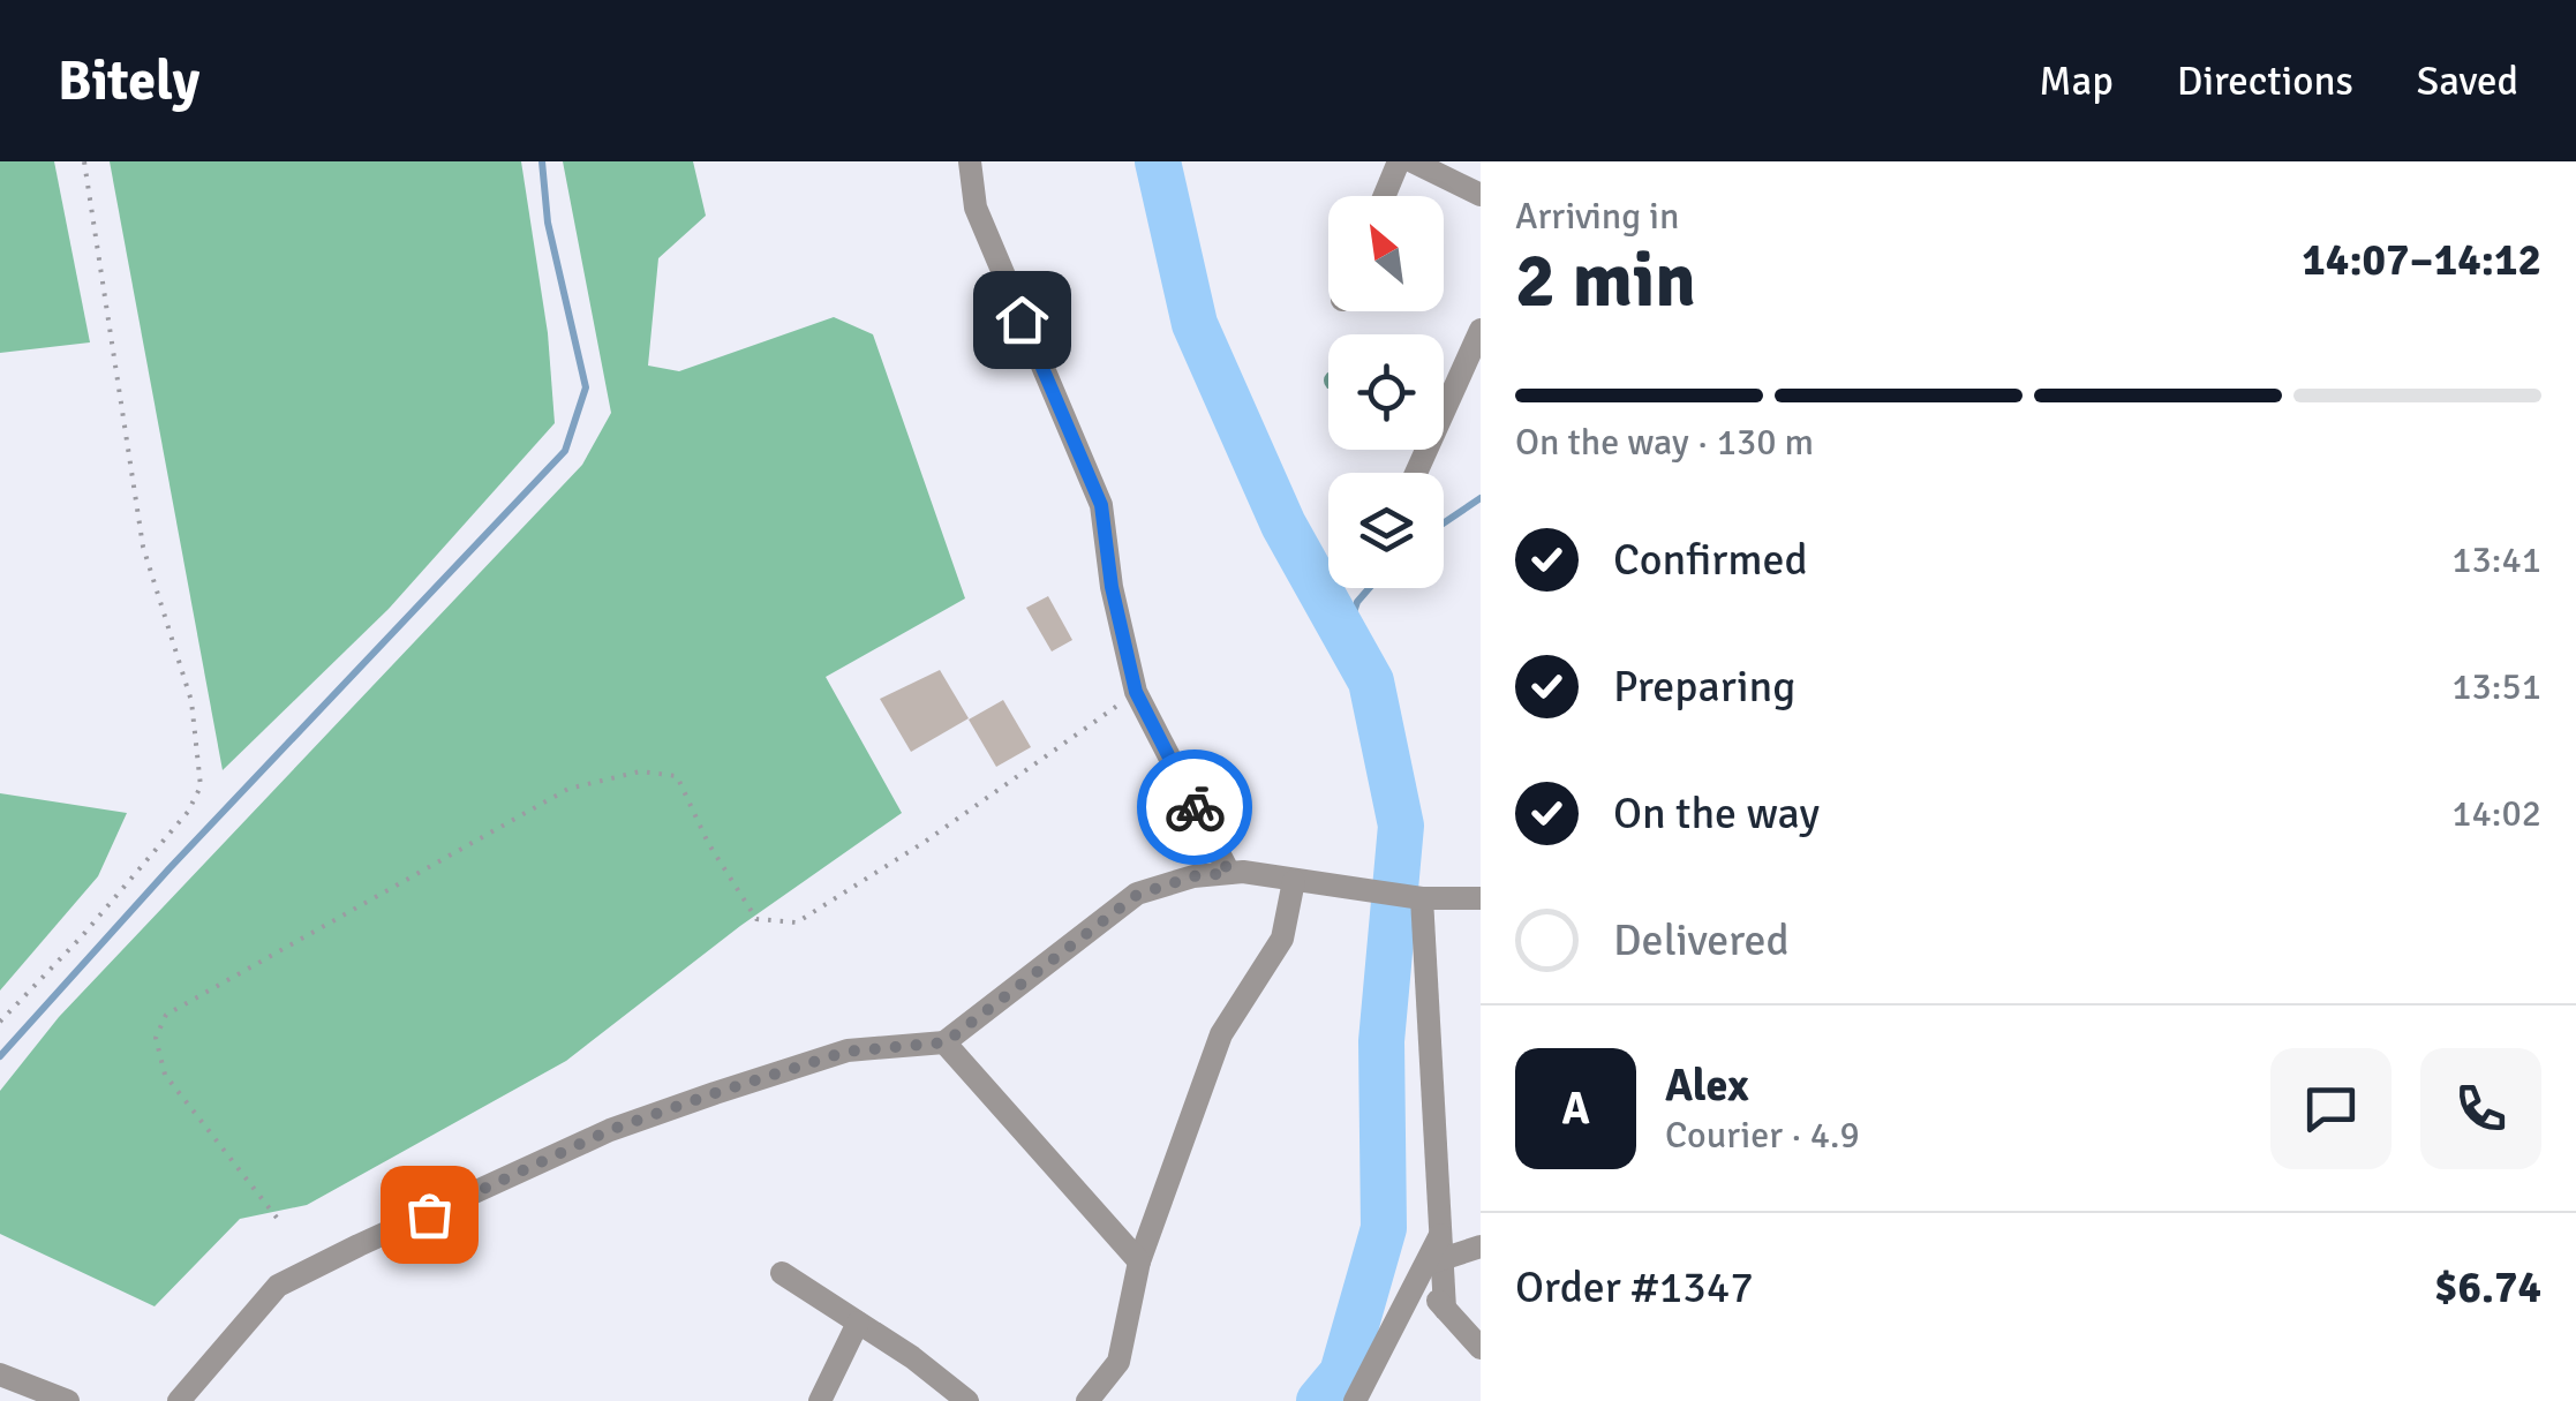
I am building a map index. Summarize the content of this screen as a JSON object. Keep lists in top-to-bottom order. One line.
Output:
{"north":"top left","page":{"header":"Bitely","nav":["Map","Directions","Saved"],"heading":["2 min","Arriving in","14:07–14:12"],"panel":["Alex","Courier · 4.9","Order #1347","$6.74"],"bar":"On the way · 130 m","list":[["Confirmed","13:41"],["Preparing","13:51"],["On the way","14:02"],"Delivered"],"round":"A"}}
